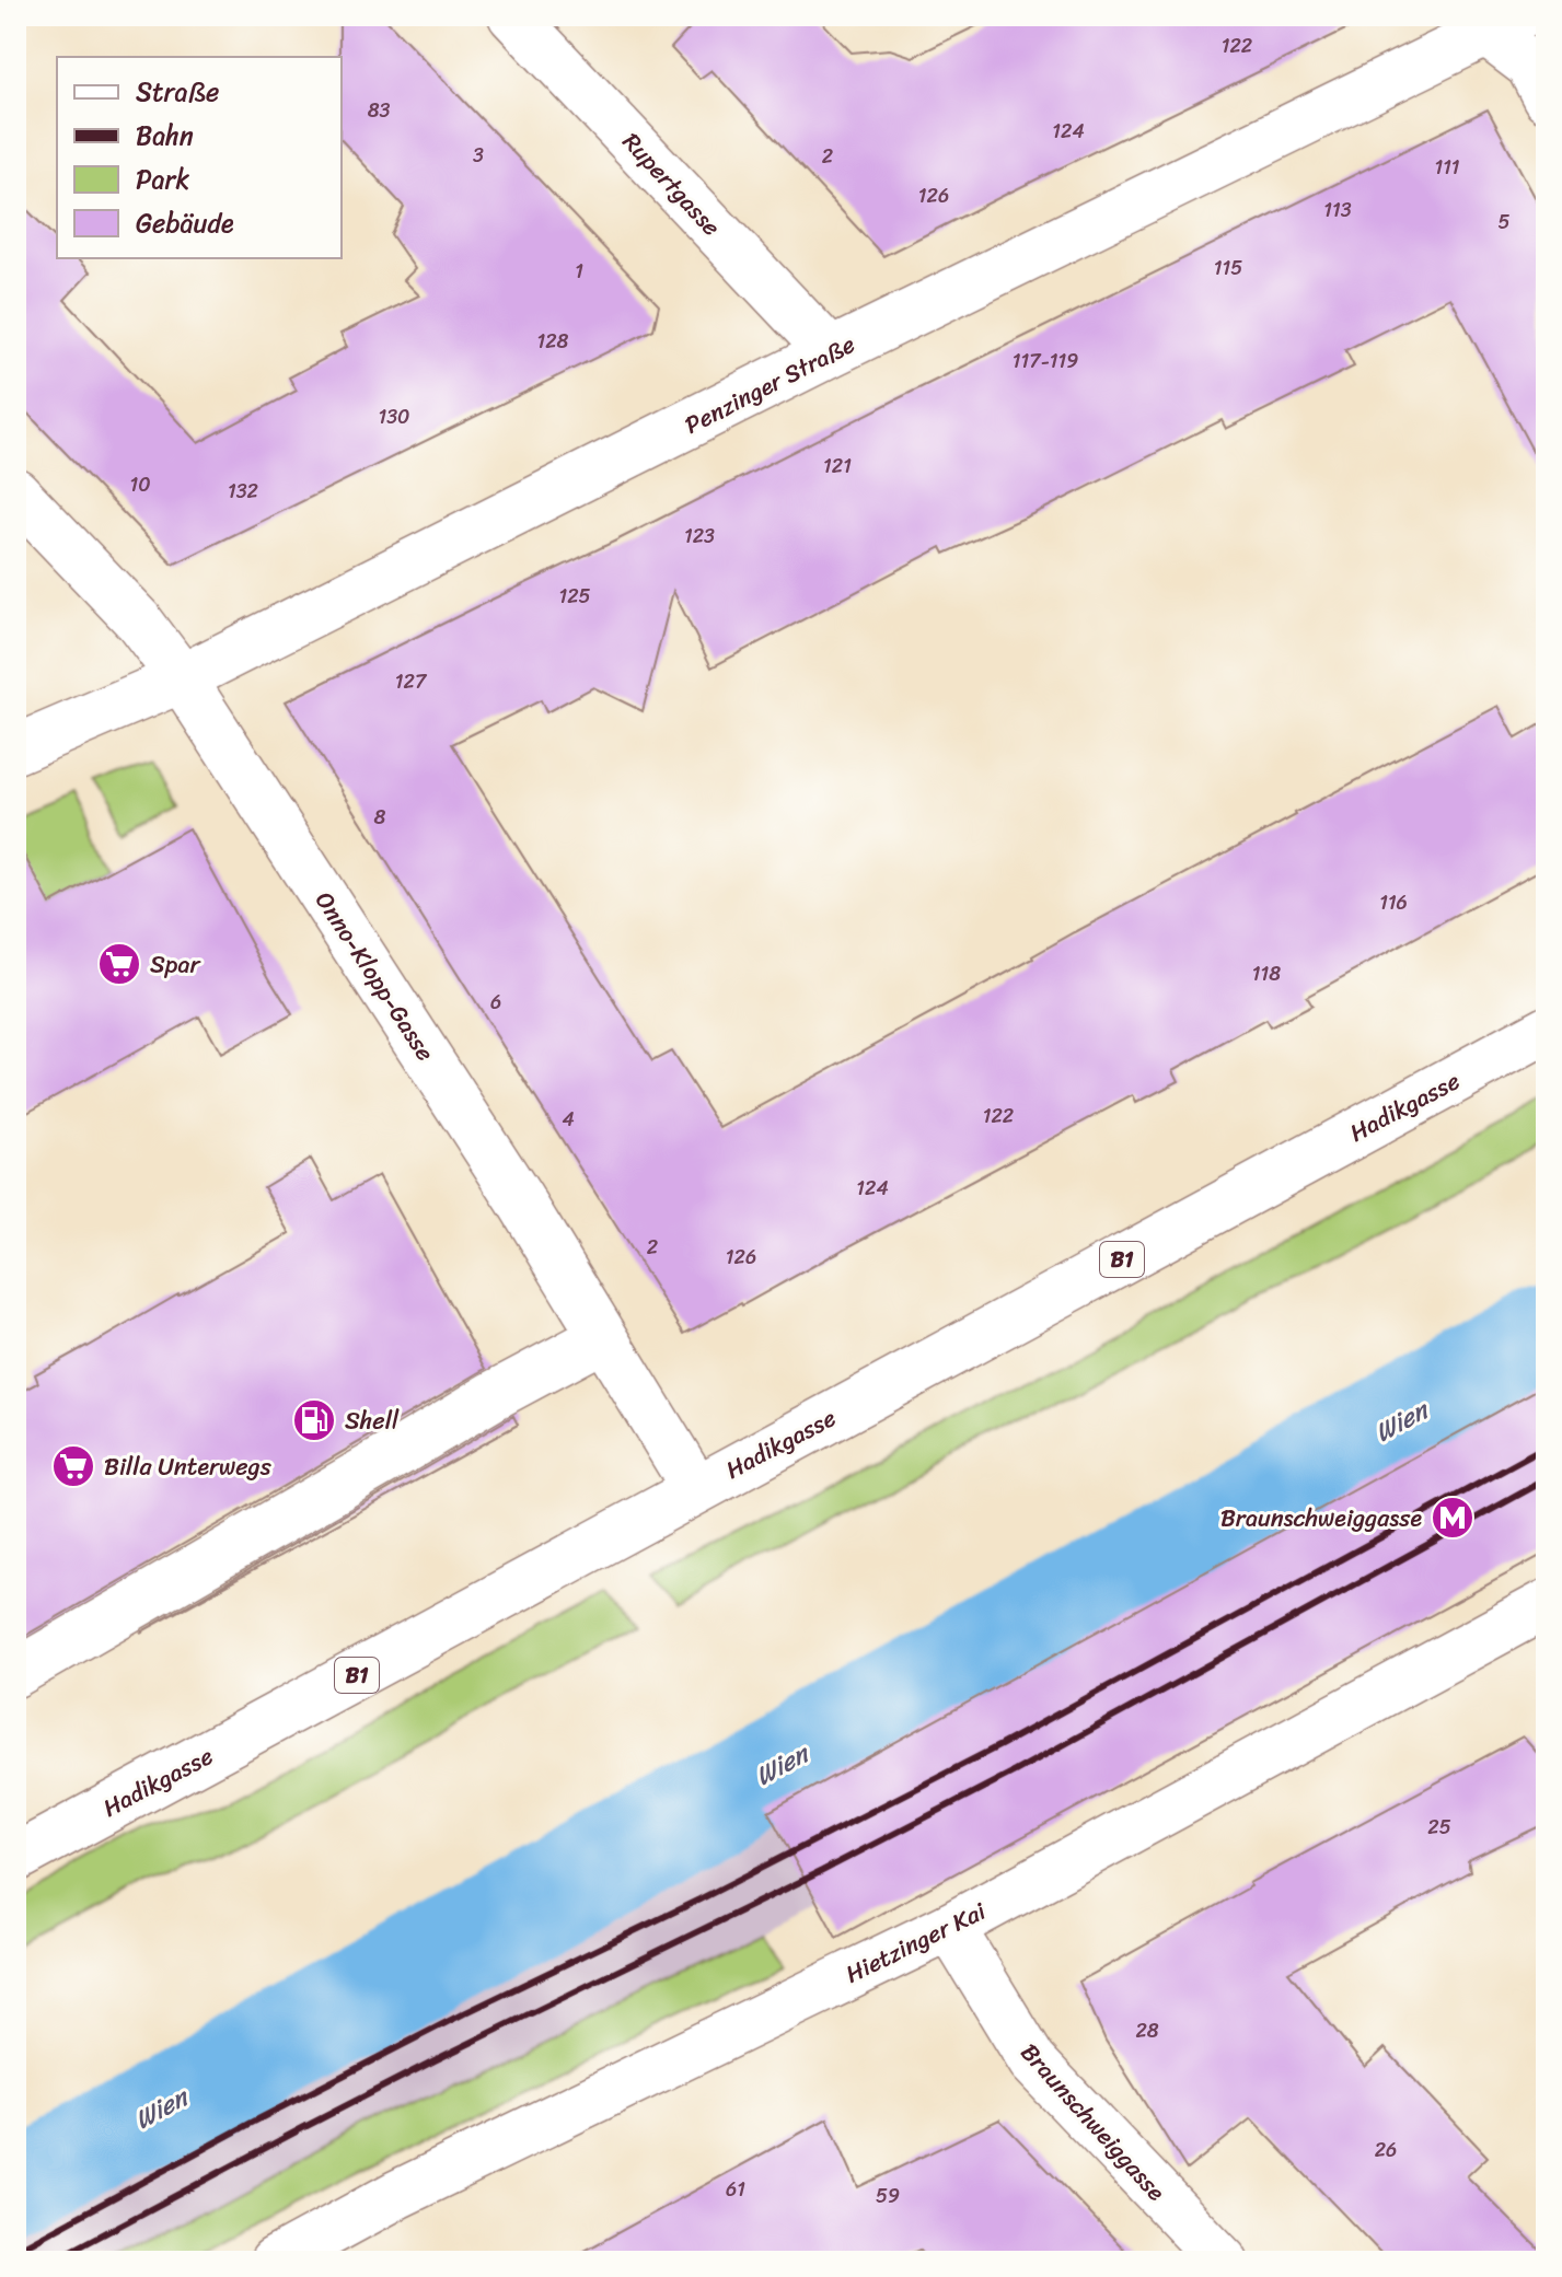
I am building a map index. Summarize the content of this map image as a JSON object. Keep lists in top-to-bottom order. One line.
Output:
{"streets":{"street":["Rupertgasse","Penzinger Straße","Onno-Klopp-Gasse","Hadikgasse","B1","Hietzinger Kai","Braunschweiggasse"]},"crossings":[["Rupertgasse","Penzinger Straße"],["Penzinger Straße","Onno-Klopp-Gasse"],["Onno-Klopp-Gasse","Hadikgasse"],["Hietzinger Kai","Braunschweiggasse"]],"water":["Wien"],"places":{"supermarket":["Spar","Billa Unterwegs"],"fuel station":["Shell"],"metro station":["Braunschweiggasse"]},"house_numbers":["122","83","124","3","2","111","126","113","5","115","1","128","117-119","130","121","10","132","123","125","127","8","116","118","6","122","4","124","2","126","25","28","26","61","59"],"legend":["Straße","Bahn","Park","Gebäude"]}
